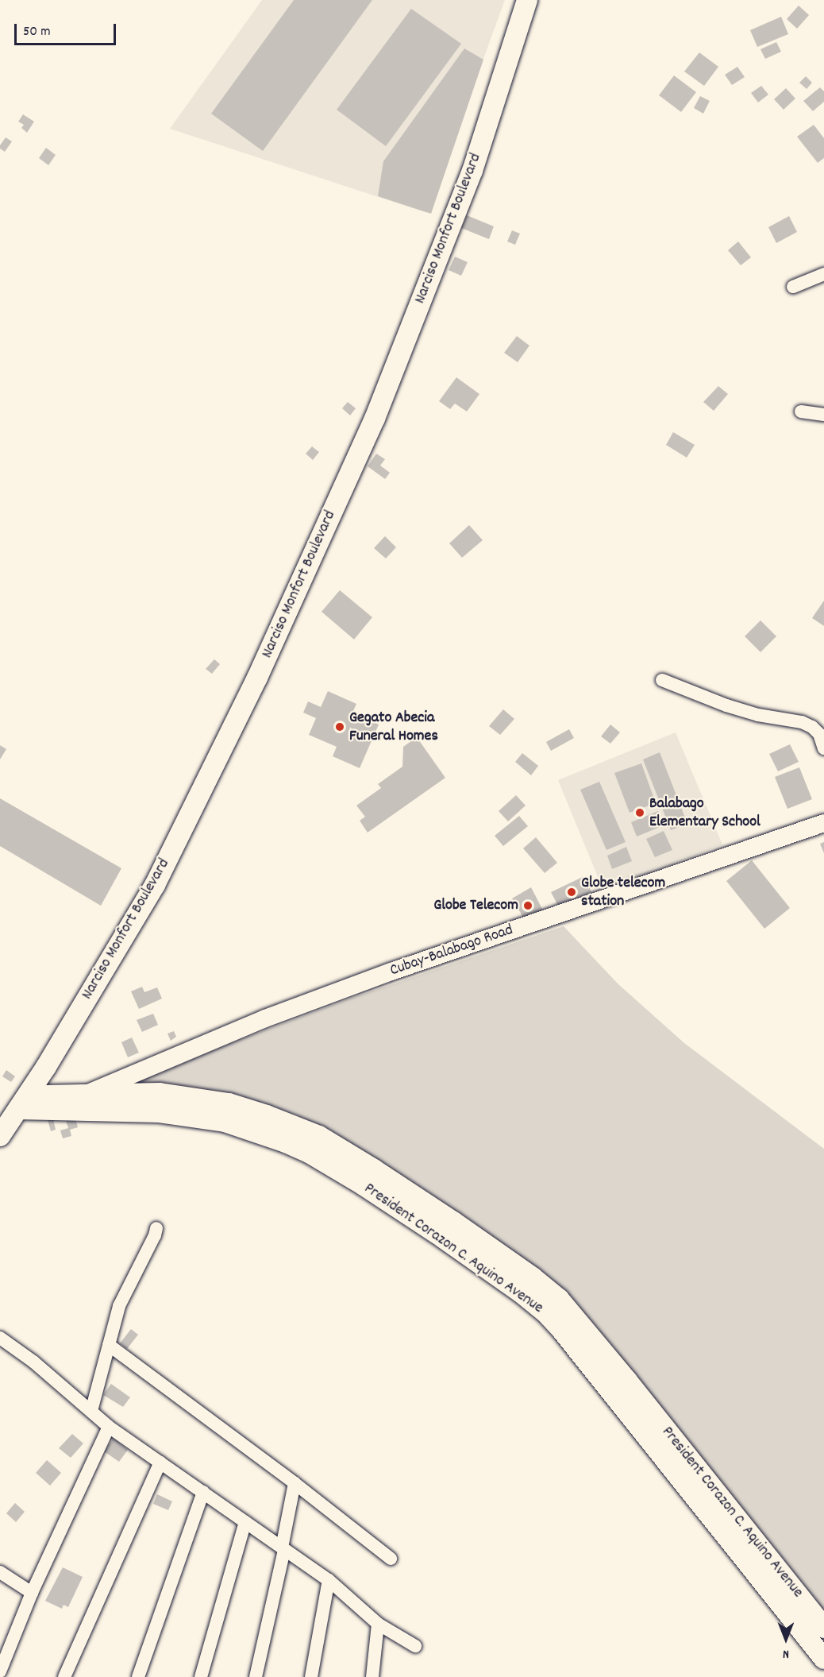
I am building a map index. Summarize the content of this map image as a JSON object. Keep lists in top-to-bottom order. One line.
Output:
{"streets":{"main road":["Narciso Monfort Boulevard","Cubay-Balabago Road","President Corazon C. Aquino Avenue"]},"crossings":[["Narciso Monfort Boulevard","President Corazon C. Aquino Avenue"],["Cubay-Balabago Road","President Corazon C. Aquino Avenue"]],"places":["Gegato Abecia Funeral Homes","Balabago Elementary School","Globe telecom station","Globe Telecom"],"scale_bar":"50 m","north":"bottom"}
